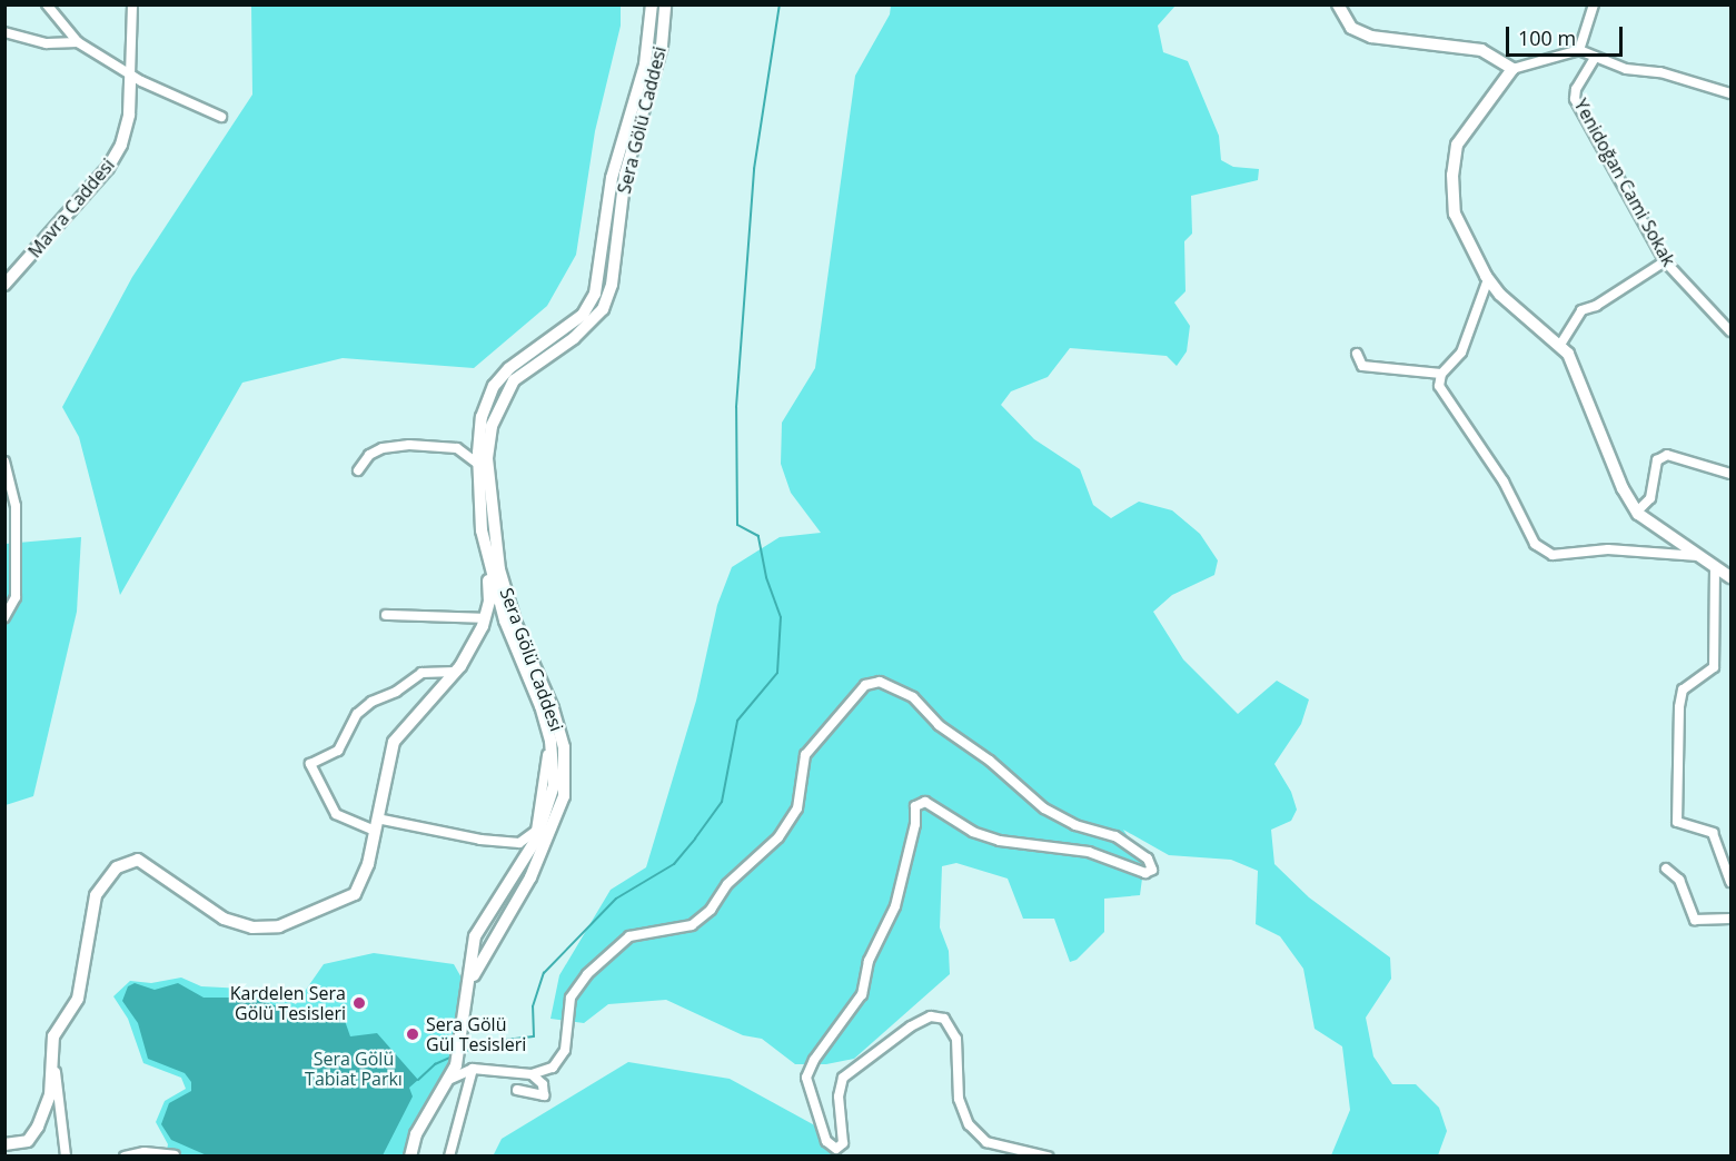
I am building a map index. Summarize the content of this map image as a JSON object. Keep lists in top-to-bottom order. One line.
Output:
{"streets":{"main road":["Sera Gölü Caddesi","Mavra Caddesi"],"street":["Yenidoğan Cami Sokak"]},"parks":["Sera Gölü Tabiat Parkı"],"places":["Kardelen Sera Gölü Tesisleri","Sera Gölü Gül Tesisleri"],"scale_bar":"100 m"}
